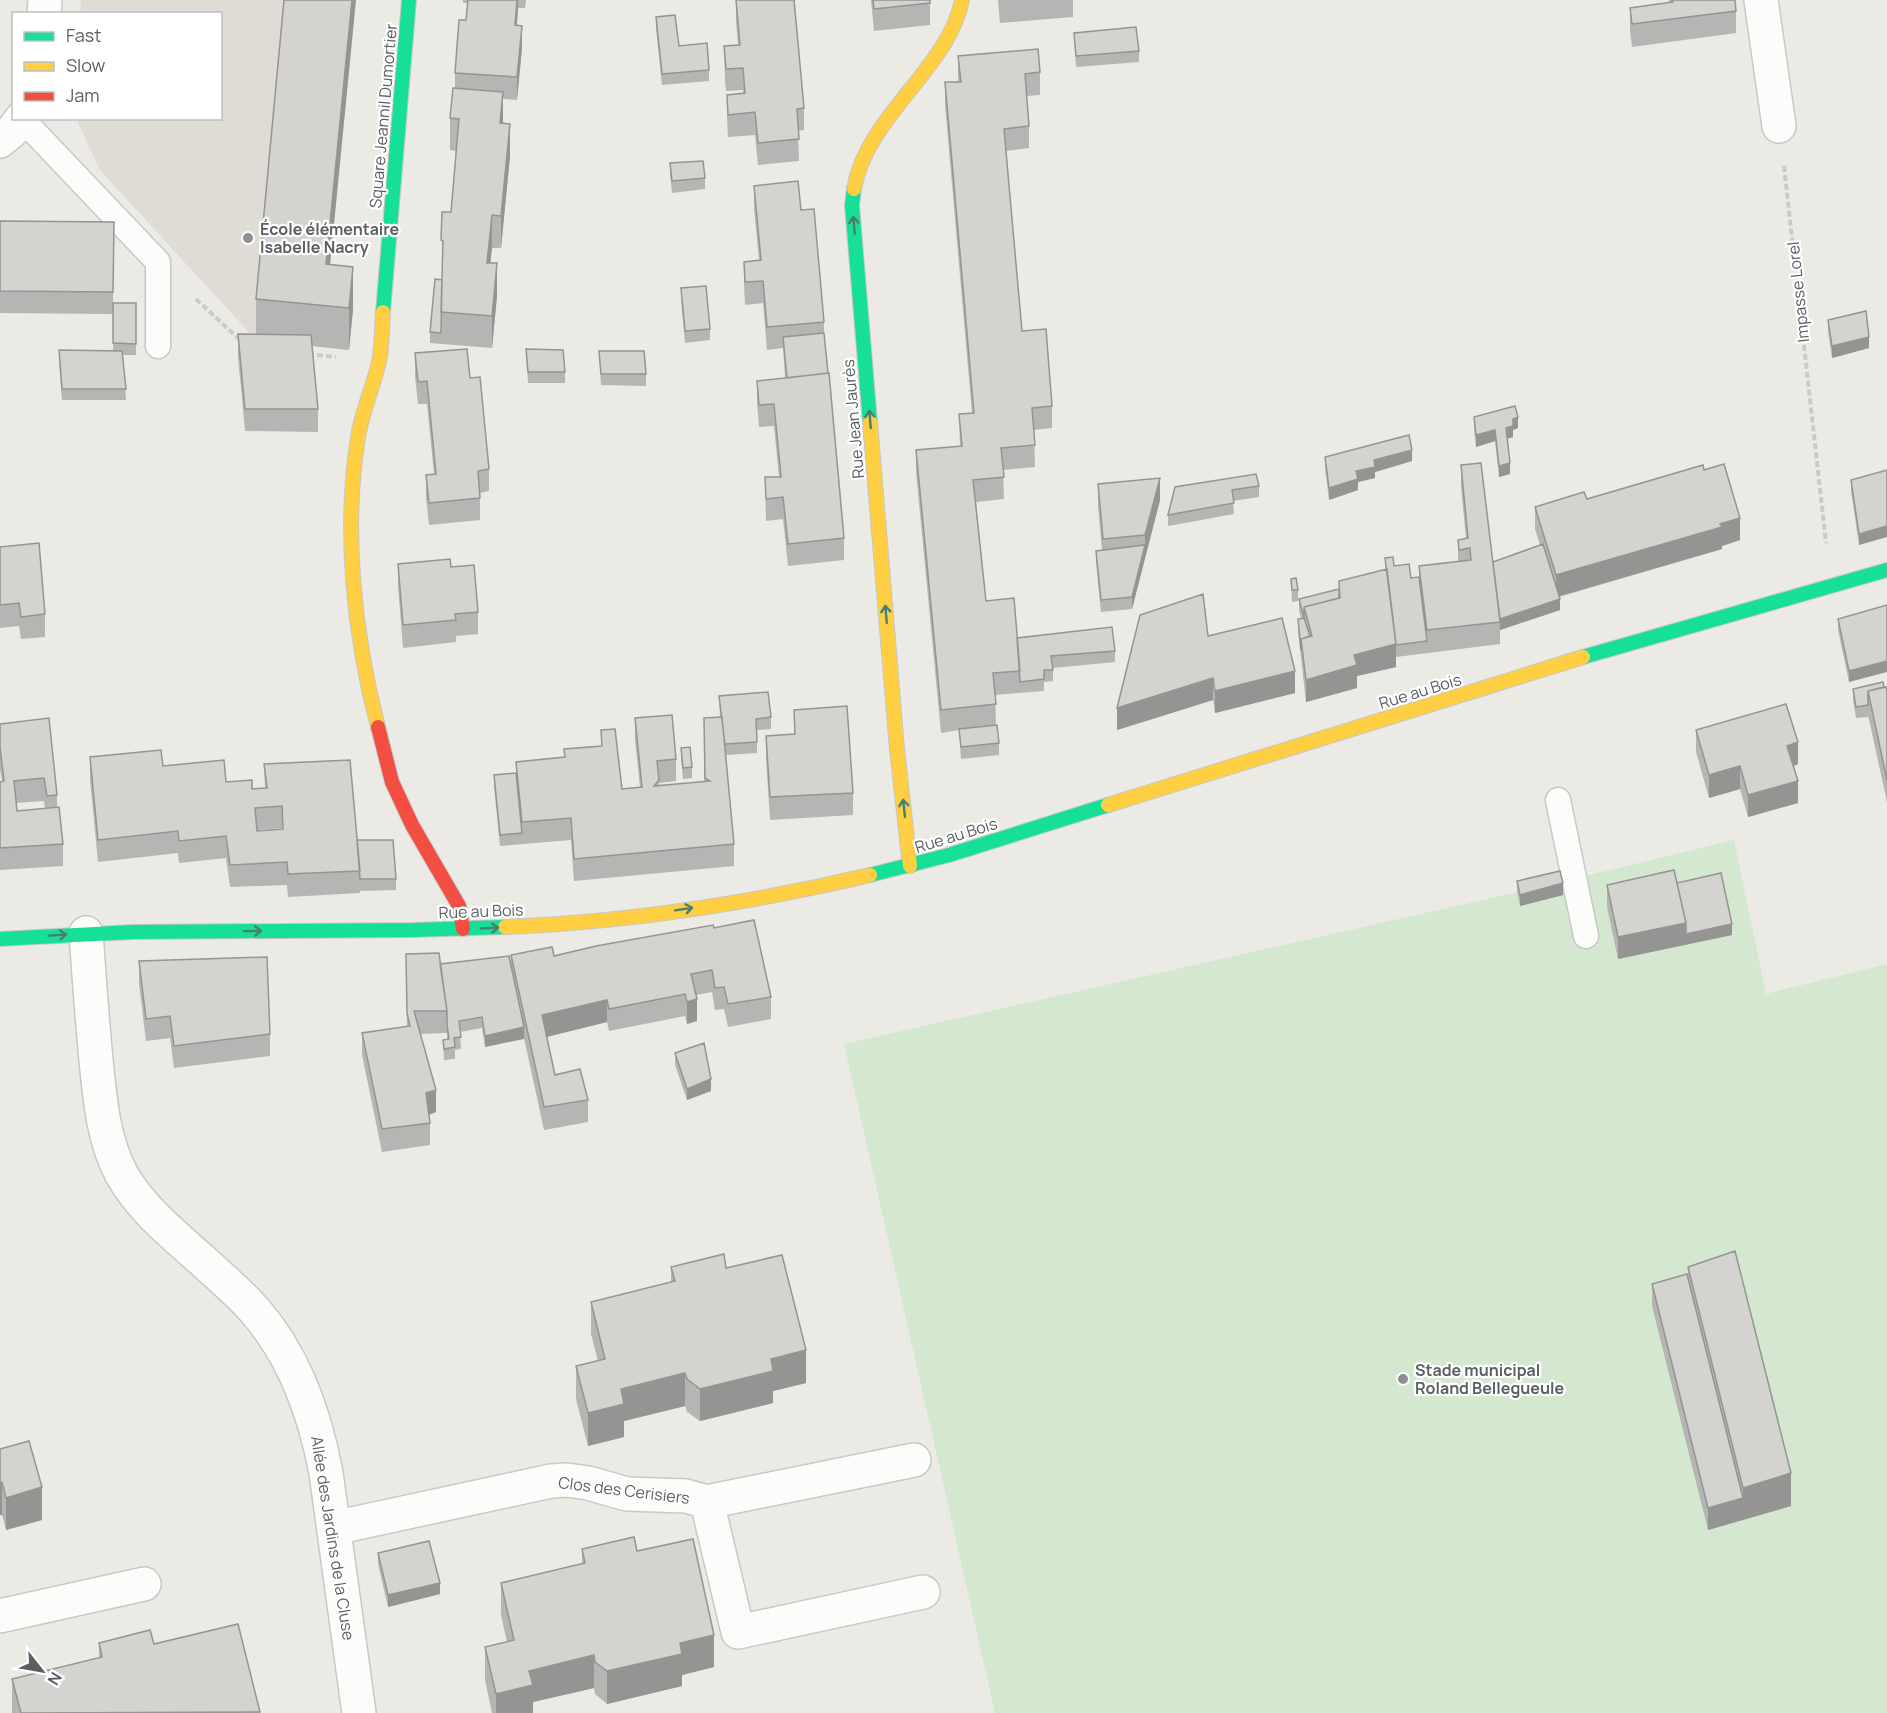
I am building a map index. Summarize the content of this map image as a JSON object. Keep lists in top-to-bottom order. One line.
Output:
{"streets":{"main road":["Square Jeannil Dumortier","Rue Jean Jaurès","Rue au Bois"],"street":["Clos des Cerisiers","Allée des Jardins de la Cluse"],"path":["Impasse Lorel"]},"crossings":[["Square Jeannil Dumortier","Rue au Bois"],["Impasse Lorel","Rue au Bois"],["Rue Jean Jaurès","Rue au Bois"],["Rue au Bois","Allée des Jardins de la Cluse"],["Clos des Cerisiers","Allée des Jardins de la Cluse"]],"one_way":["Rue Jean Jaurès","Rue au Bois"],"places":["École élémentaire Isabelle Nacry","Stade municipal Roland Bellegueule"],"legend":["Fast","Slow","Jam"],"north":"bottom right"}
